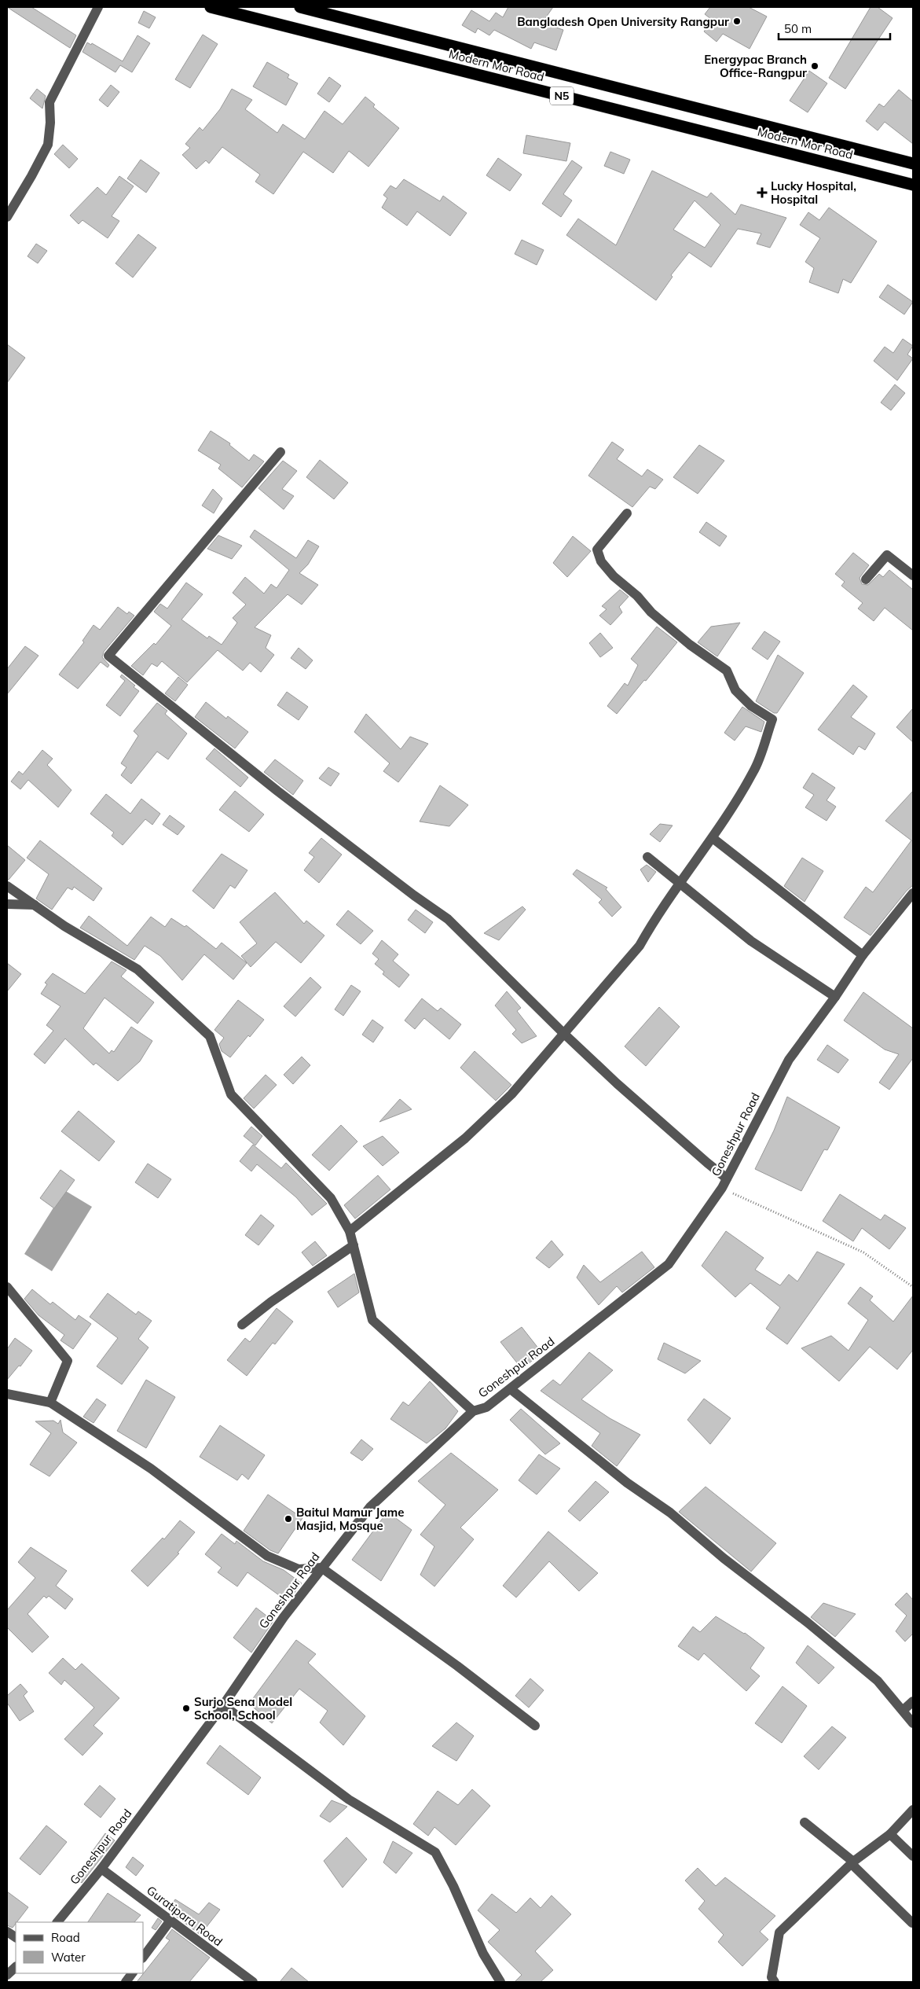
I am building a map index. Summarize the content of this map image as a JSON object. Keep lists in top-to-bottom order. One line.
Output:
{"streets":{"highway":["Modern Mor Road","N5"],"street":["Goneshpur Road","Guratipara Road"]},"crossings":[["Goneshpur Road","Guratipara Road"]],"places":{"other":["Bangladesh Open University Rangpur","Energypac Branch Office-Rangpur","Baitul Mamur Jame Masjid, Mosque","Surjo Sena Model School, School"],"health":["Lucky Hospital, Hospital"]},"legend":["Road","Water"],"scale_bar":"50 m"}
